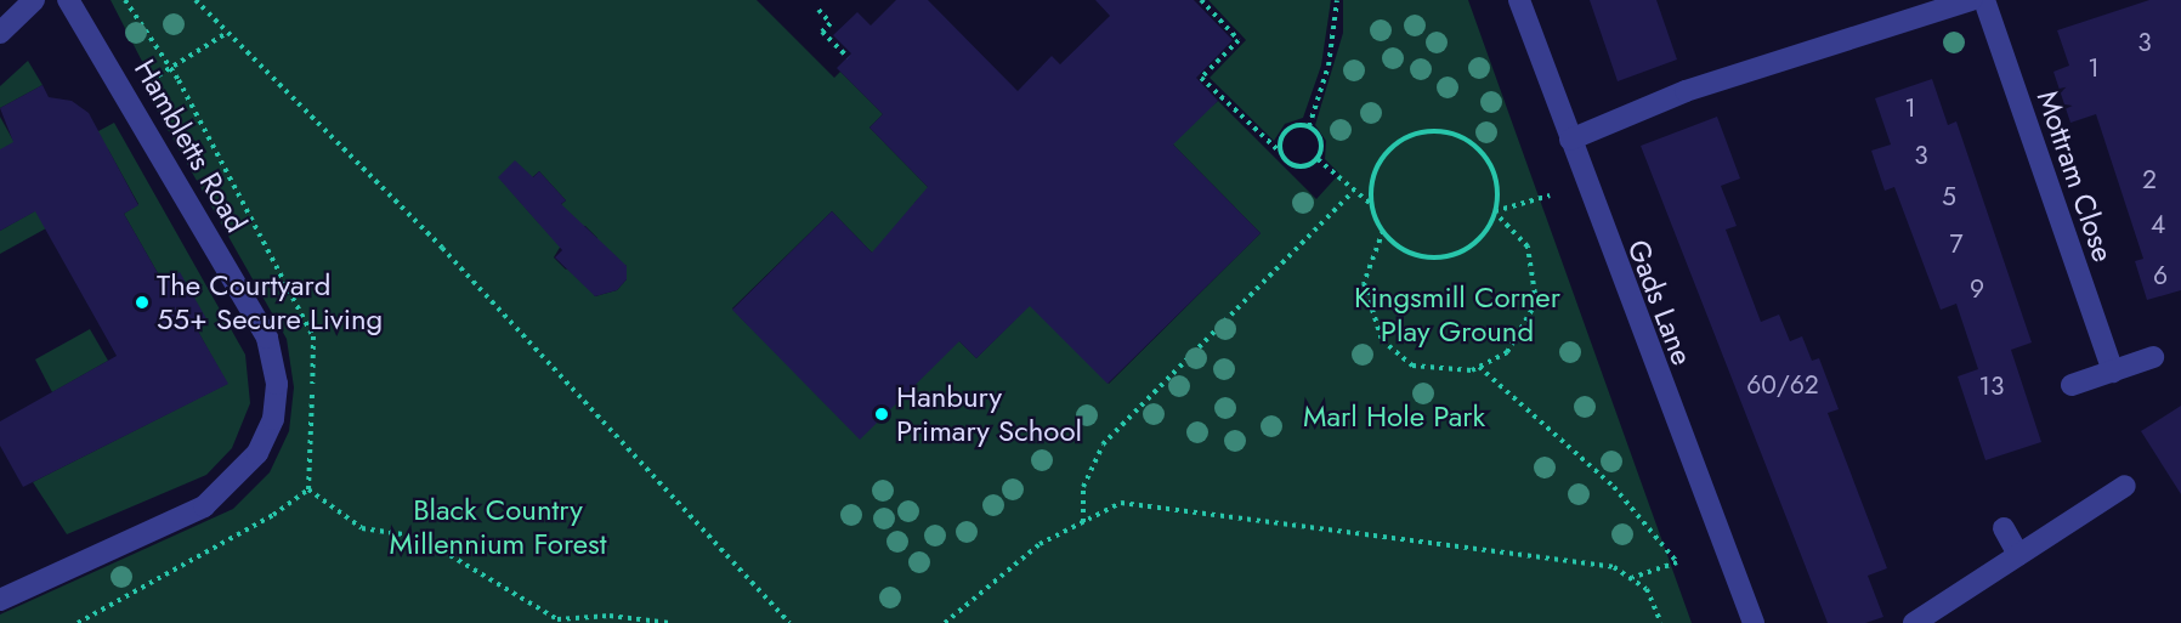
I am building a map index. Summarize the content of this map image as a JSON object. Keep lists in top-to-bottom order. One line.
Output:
{"streets":{"street":["Hambletts Road","Mottram Close","Gads Lane"]},"parks":["Kingsmill Corner Play Ground","Marl Hole Park","Black Country Millennium Forest"],"places":["The Courtyard 55+ Secure Living","Hanbury Primary School"],"house_numbers":["3","1","1","3","2","5","4","7","6","9","60/62","13"]}
